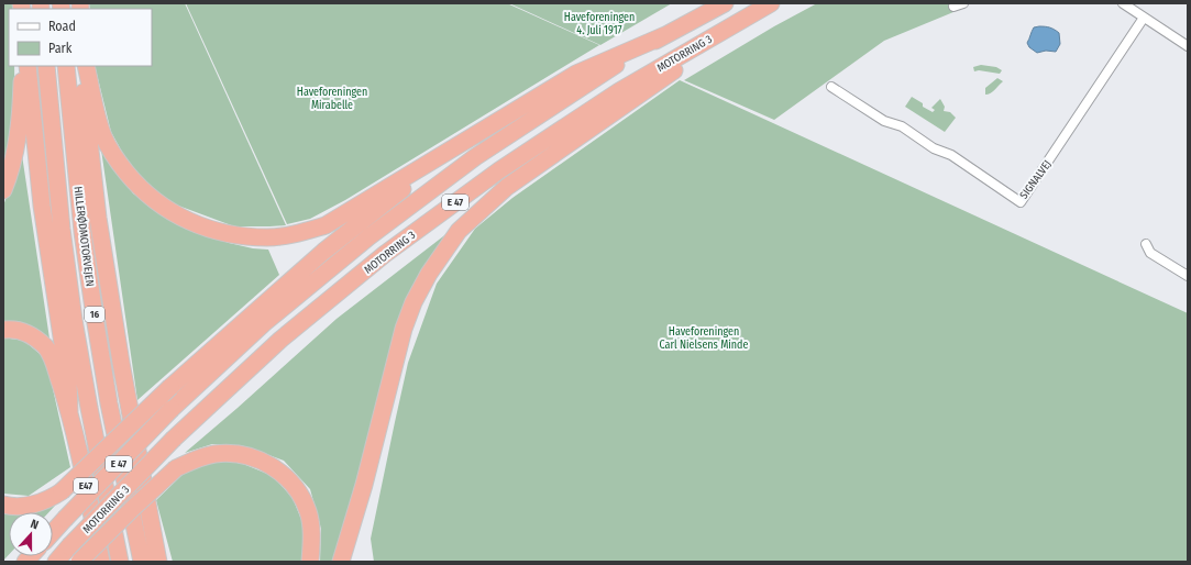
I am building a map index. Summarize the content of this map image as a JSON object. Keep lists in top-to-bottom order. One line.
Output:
{"streets":{"highway":["MOTORRING 3","E 47","HILLERØDMOTORVEJEN","16","E47"],"street":["SIGNALVEJ"]},"parks":["Haveforeningen 4. Juli 1917","Haveforeningen Mirabelle","Haveforeningen Carl Nielsens Minde"],"legend":["Road","Park"],"north":"top"}
